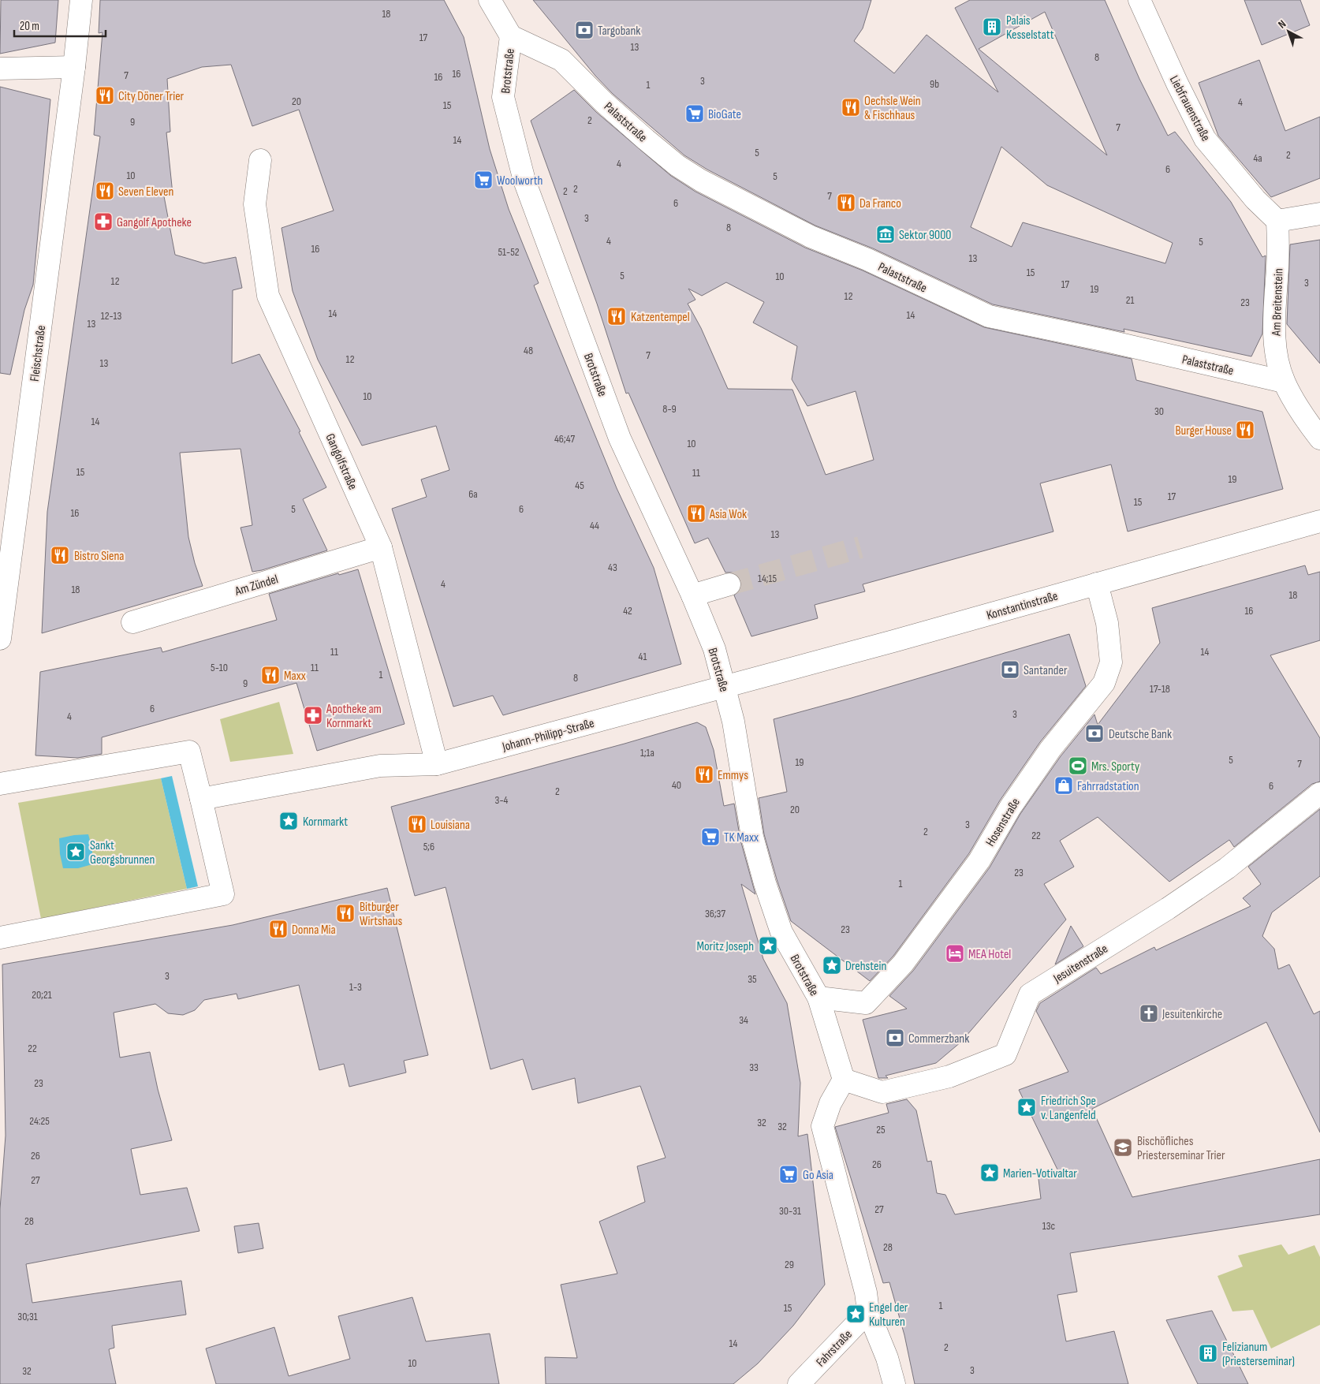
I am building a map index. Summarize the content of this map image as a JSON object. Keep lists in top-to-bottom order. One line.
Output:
{"streets":{"street":["Brotstraße","Liebfrauenstraße","Palaststraße","Am Breitenstein","Fleischstraße","Gangolfstraße","Am Zündel","Konstantinstraße","Johann-Philipp-Straße","Hosenstraße","Jesuitenstraße","Fahrstraße"]},"crossings":[["Brotstraße","Palaststraße"],["Brotstraße","Konstantinstraße"],["Brotstraße","Johann-Philipp-Straße"],["Brotstraße","Hosenstraße"],["Brotstraße","Jesuitenstraße"],["Liebfrauenstraße","Am Breitenstein"],["Palaststraße","Am Breitenstein"],["Gangolfstraße","Am Zündel"],["Gangolfstraße","Johann-Philipp-Straße"],["Konstantinstraße","Johann-Philipp-Straße"],["Konstantinstraße","Hosenstraße"]],"places":{"building":["Palais Kesselstatt","Felizianum (Priesterseminar)"],"bank":["Targobank","Santander","Deutsche Bank","Commerzbank"],"restaurant":["City Döner Trier","Oechsle Wein & Fischhaus","Seven Eleven","Da Franco","Katzentempel","Burger House","Asia Wok","Bistro Siena","Maxx","Emmys","Louisiana","Bitburger Wirtshaus","Donna Mia"],"supermarket":["BioGate","Woolworth","TK Maxx","Go Asia"],"pharmacy":["Gangolf Apotheke","Apotheke am Kornmarkt"],"museum":["Sektor 9000"],"sports":["Mrs. Sporty"],"shop":["Fahrradstation"],"place":["Kornmarkt","Sankt Georgsbrunnen","Moritz Joseph","Drehstein","Friedrich Spe v. Langenfeld","Marien-Votivaltar","Engel der Kulturen"],"hotel":["MEA Hotel"],"church":["Jesuitenkirche"],"school or university":["Bischöfliches Priesterseminar Trier"]},"house_numbers":["18","17","13","8","16","7","16","3","9b","1","20","4","15","2","9","7","14","5","2","4a","4","6","10","5","2","2","7","6","3","8","4","5","16","51-52","13","15","5","10","12","3","17","19","12","21","23","14","14","12-13","13","48","7","12","13","10","8-9","30","14","46;47","10","15","11","19","45","6a","17","15","5","6","16","44","13","43","14;15","4","18","18","42","16","11","14","41","5-10","11","1","8","9","17-18","6","3","4","1;1a","5","19","7","40","6","2","3-4","20","3","2","22","5;6","23","1","36;37","23","3","35","1-3","20;21","34","22","33","23","24:25","32","32","25","26","26","27","27","30-31","28","13c","28","29","1","15","30;31","14","2","10","3","32"],"scale_bar":"20 m","north":"top left"}
